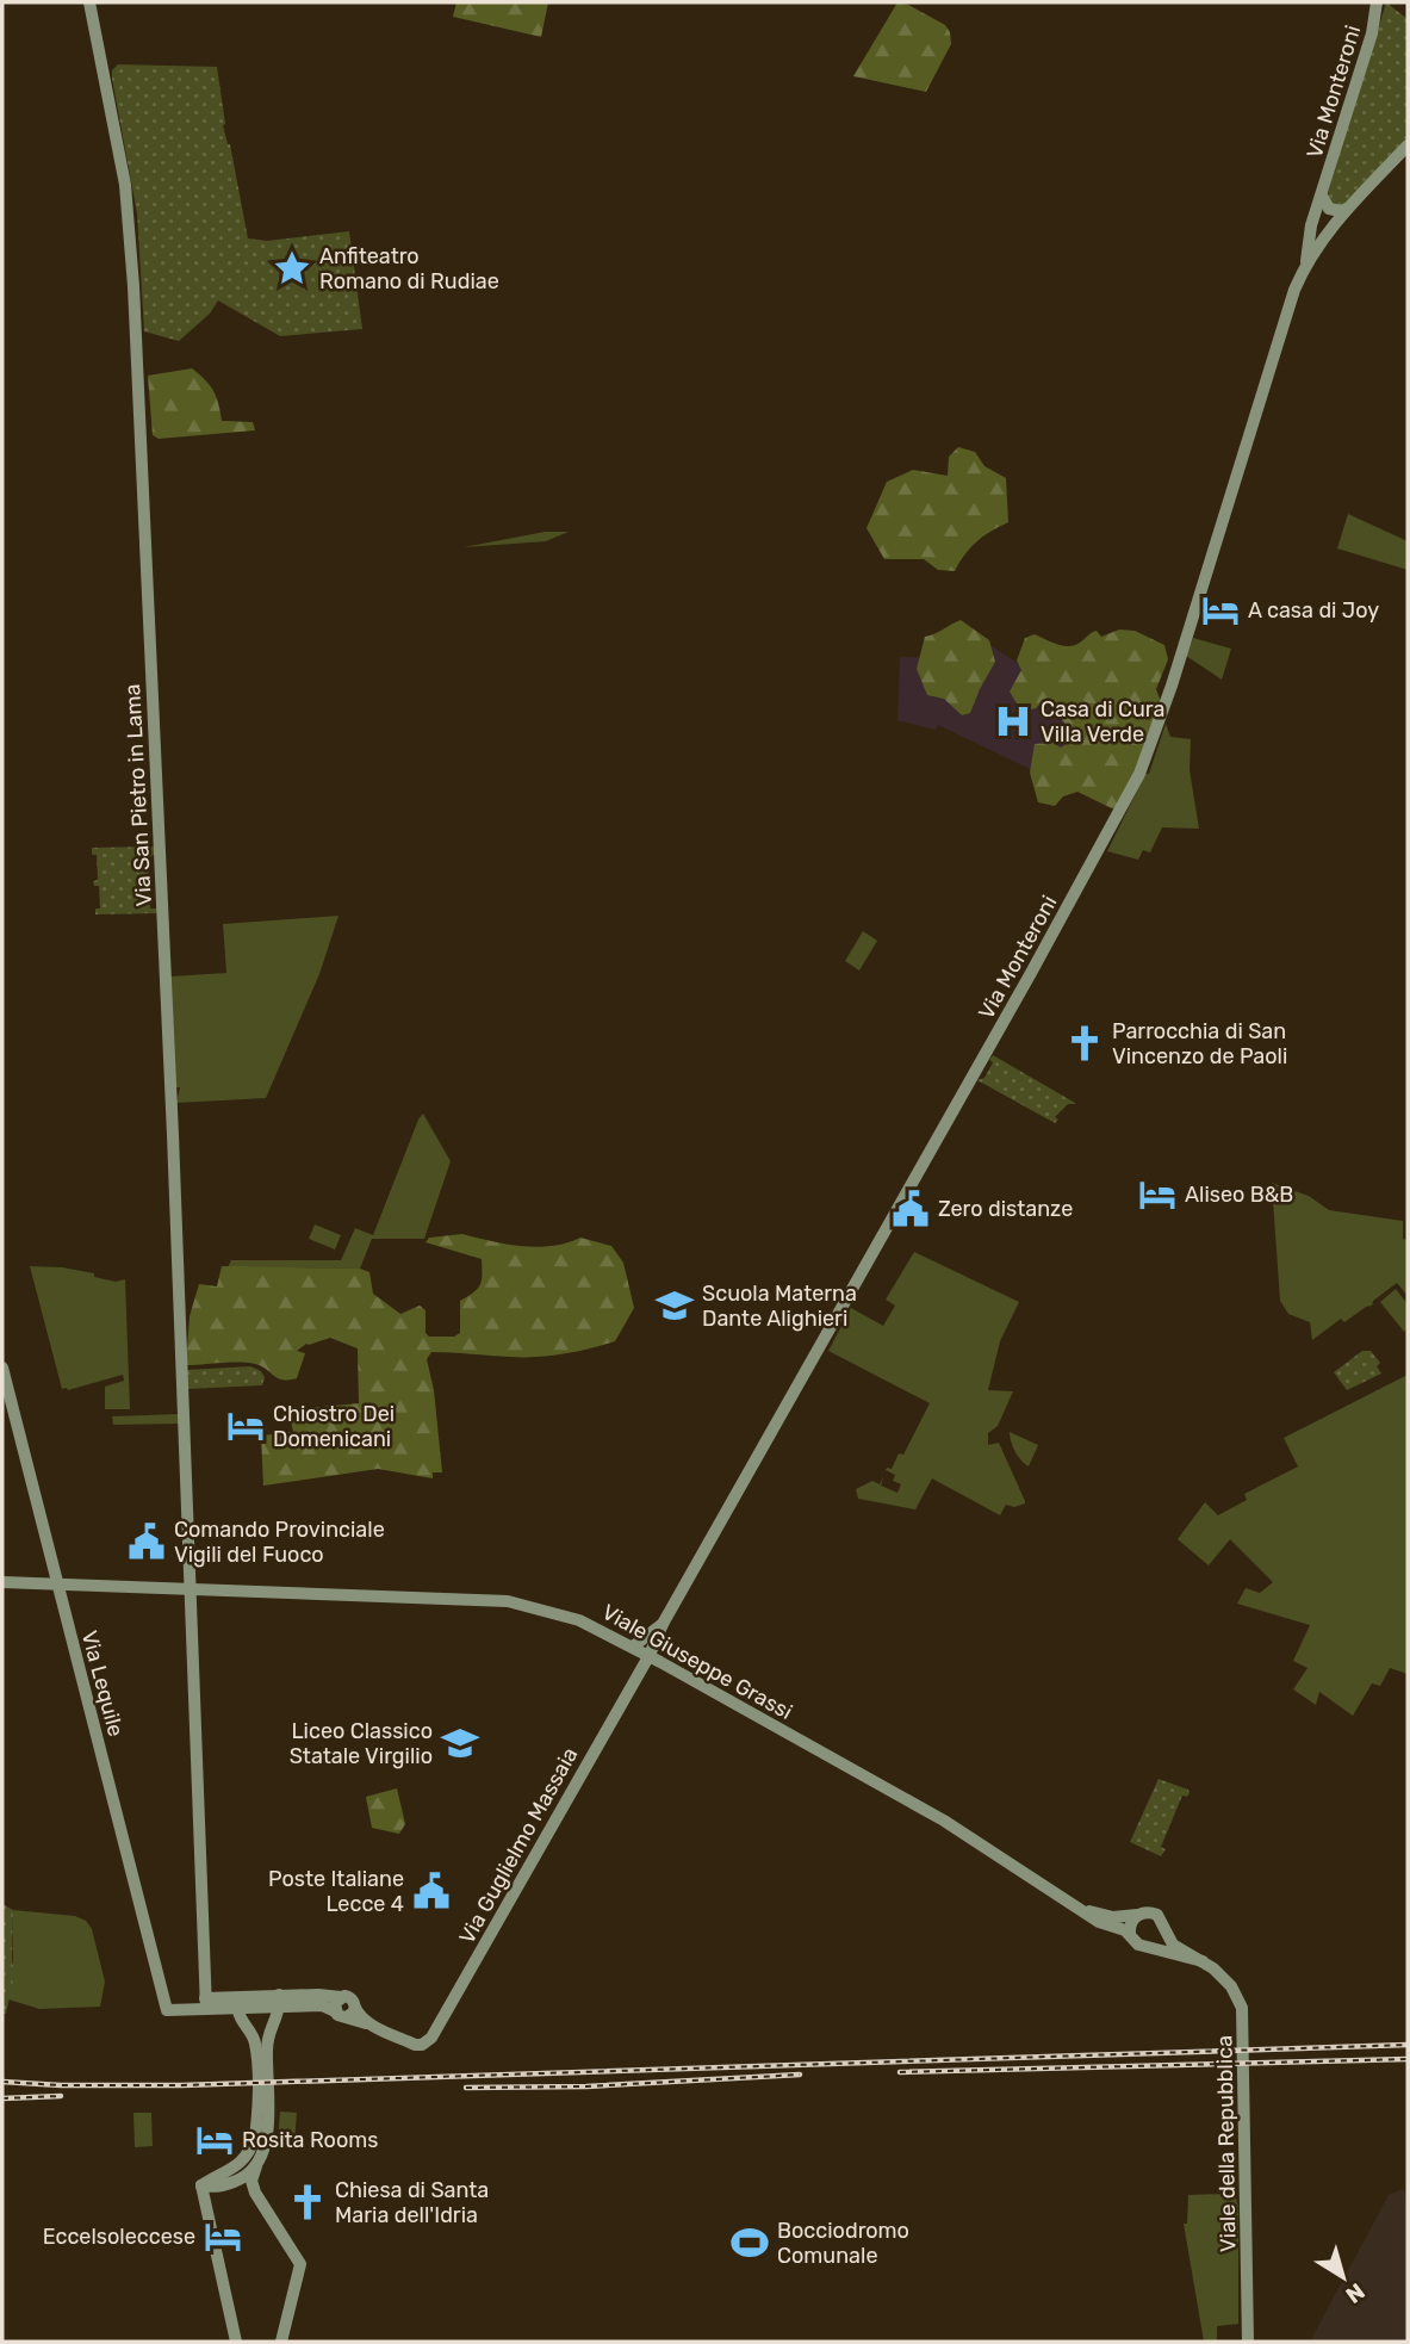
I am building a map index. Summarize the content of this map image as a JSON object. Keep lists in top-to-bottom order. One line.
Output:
{"streets":{"main road":["Via Monteroni","Via San Pietro in Lama","Viale Giuseppe Grassi","Via Lequile","Via Guglielmo Massaia","Viale della Repubblica"]},"crossings":[["Via Monteroni","Viale Giuseppe Grassi"],["Via Monteroni","Via Guglielmo Massaia"],["Via San Pietro in Lama","Viale Giuseppe Grassi"],["Via San Pietro in Lama","Via Lequile"],["Viale Giuseppe Grassi","Via Lequile"],["Viale Giuseppe Grassi","Via Guglielmo Massaia"],["Viale Giuseppe Grassi","Viale della Repubblica"]],"places":{"place":["Anfiteatro Romano di Rudiae"],"hotel":["A casa di Joy","Aliseo B&B","Chiostro Dei Domenicani","Rosita Rooms","Eccelsoleccese"],"hospital":["Casa di Cura Villa Verde"],"church":["Parrocchia di San Vincenzo de Paoli","Chiesa di Santa Maria dell'Idria"],"public building":["Zero distanze","Comando Provinciale Vigili del Fuoco","Poste Italiane Lecce 4"],"school or university":["Scuola Materna Dante Alighieri","Liceo Classico Statale Virgilio"],"sports":["Bocciodromo Comunale"]},"north":"bottom right"}
